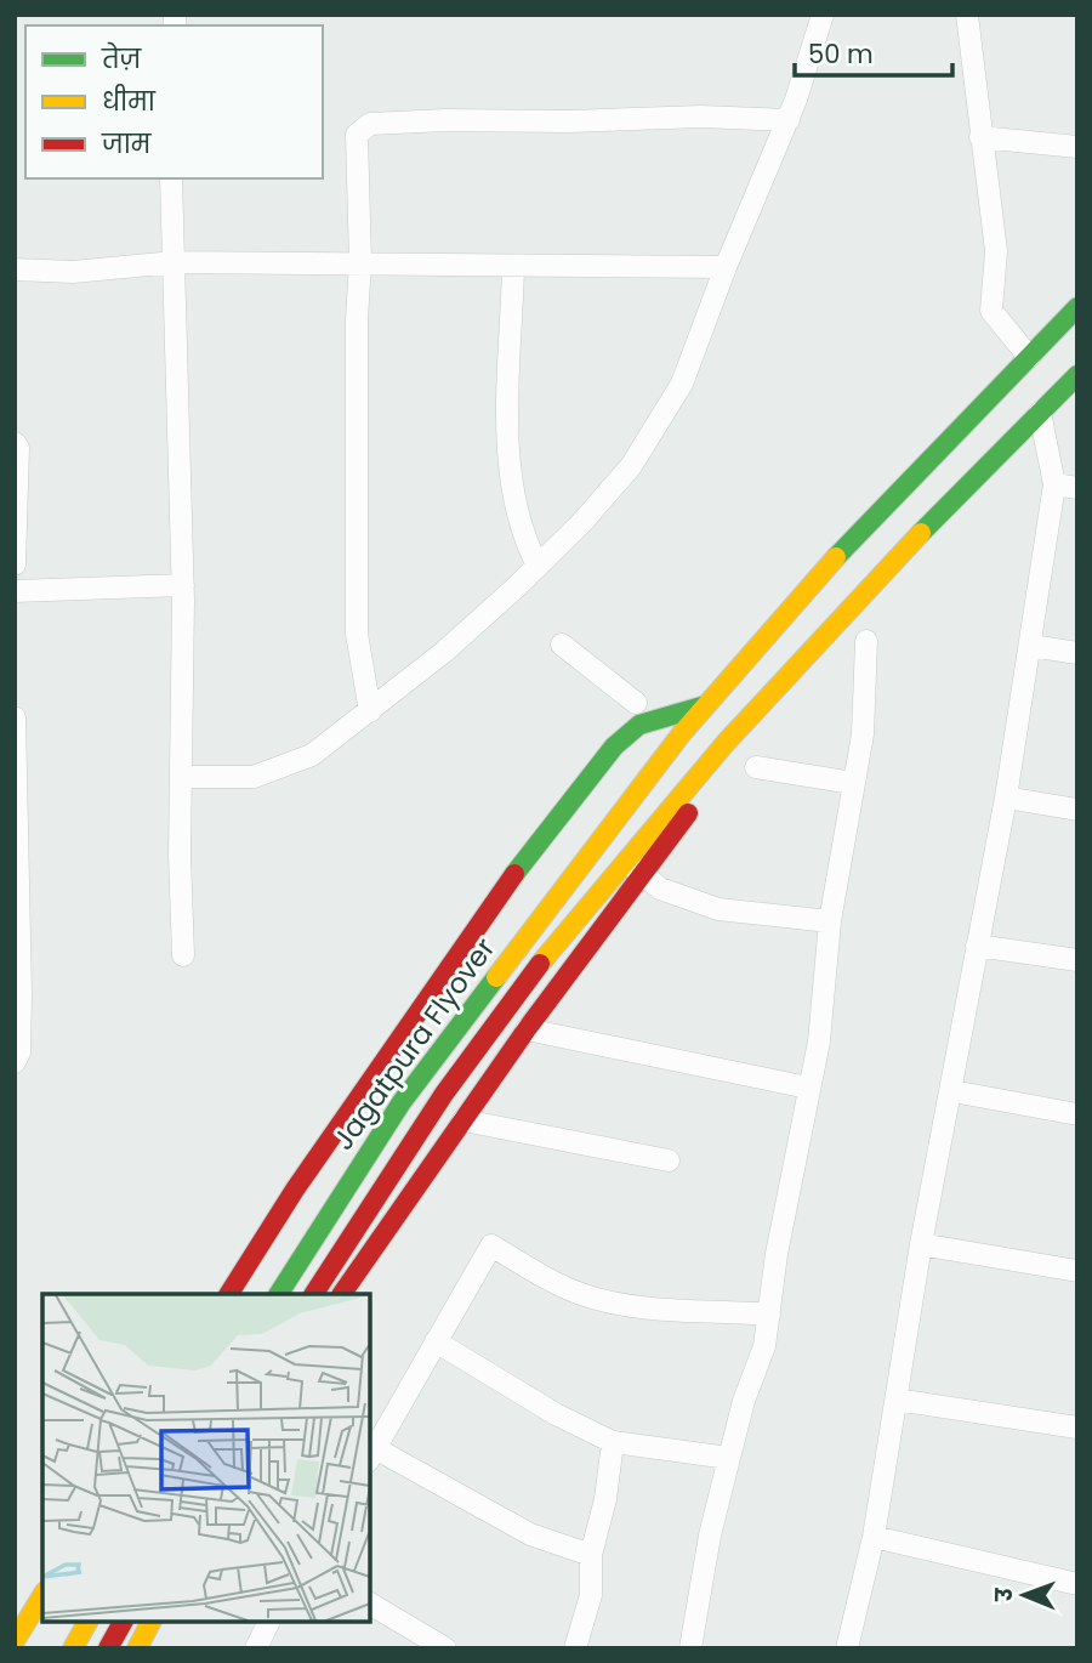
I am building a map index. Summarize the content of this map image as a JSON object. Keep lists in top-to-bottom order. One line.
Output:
{"streets":{"main road":["Jagatpura Flyover"]},"legend":["तेज़","धीमा","जाम"],"scale_bar":"50 m","north":"left"}
